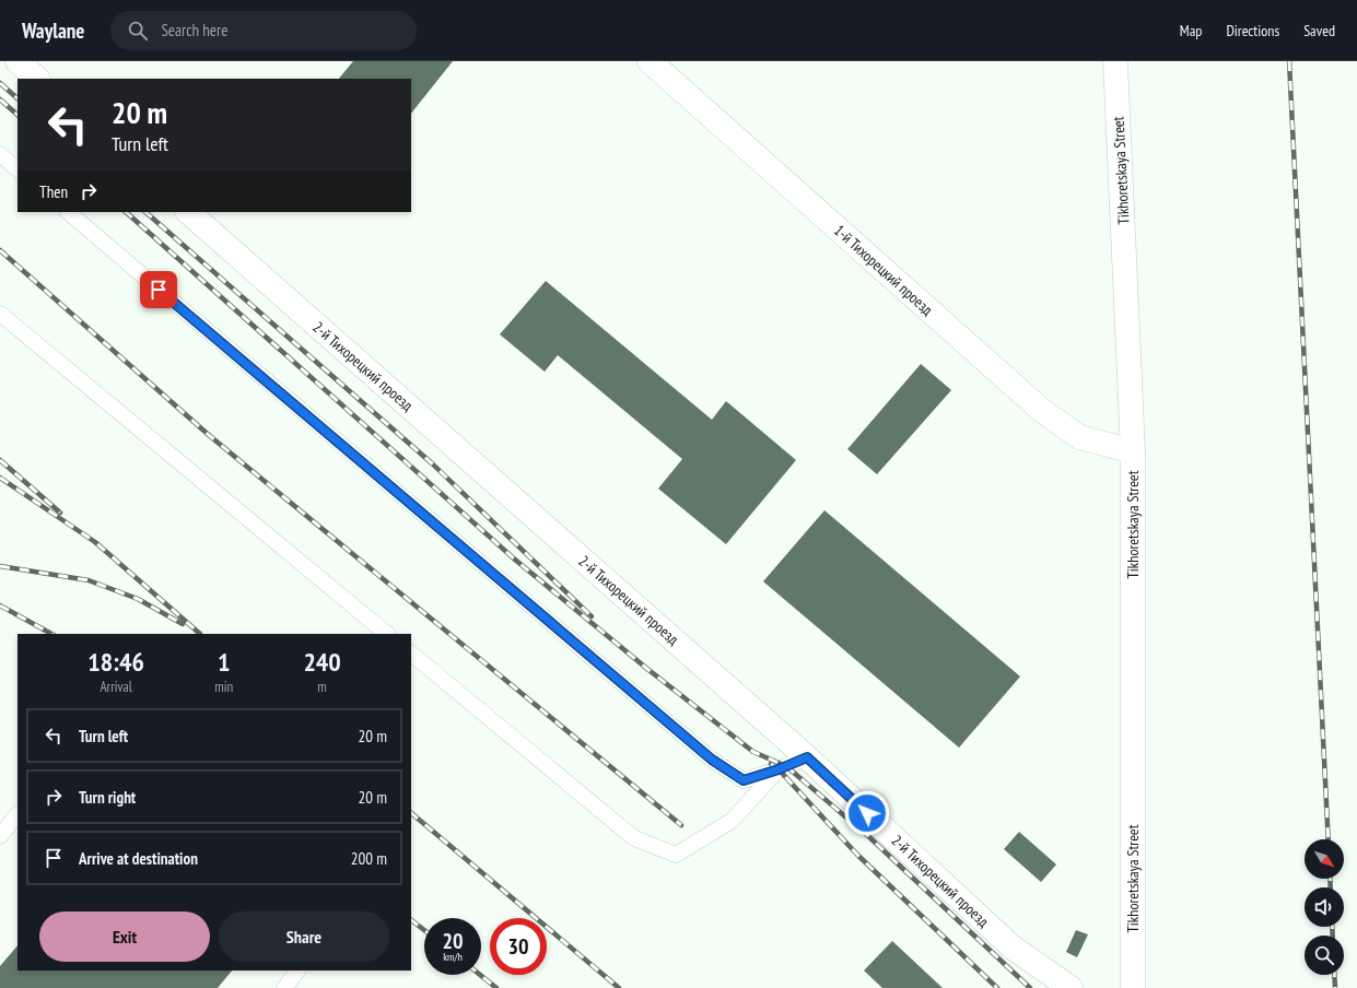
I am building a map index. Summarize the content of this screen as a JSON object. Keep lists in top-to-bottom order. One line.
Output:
{"streets":{"street":["Tikhoretskaya Street","1-й Тихорецкий проезд","2-й Тихорецкий проезд"]},"crossings":[["Tikhoretskaya Street","1-й Тихорецкий проезд"]],"north":"bottom right","page":{"header":"Waylane","search":"Search here","nav":["Map","Directions","Saved"],"turn":["20 m","Turn left"],"then":"Then","eta":["18:46","Arrival","1","min","240","m"],"list":[{"name":"Turn left","value":"20 m"},{"name":"Turn right","value":"20 m"},{"name":"Arrive at destination","value":"200 m"}],"buttons":["Exit","Share"],"speed":"20 km/h","limit":"30"}}
